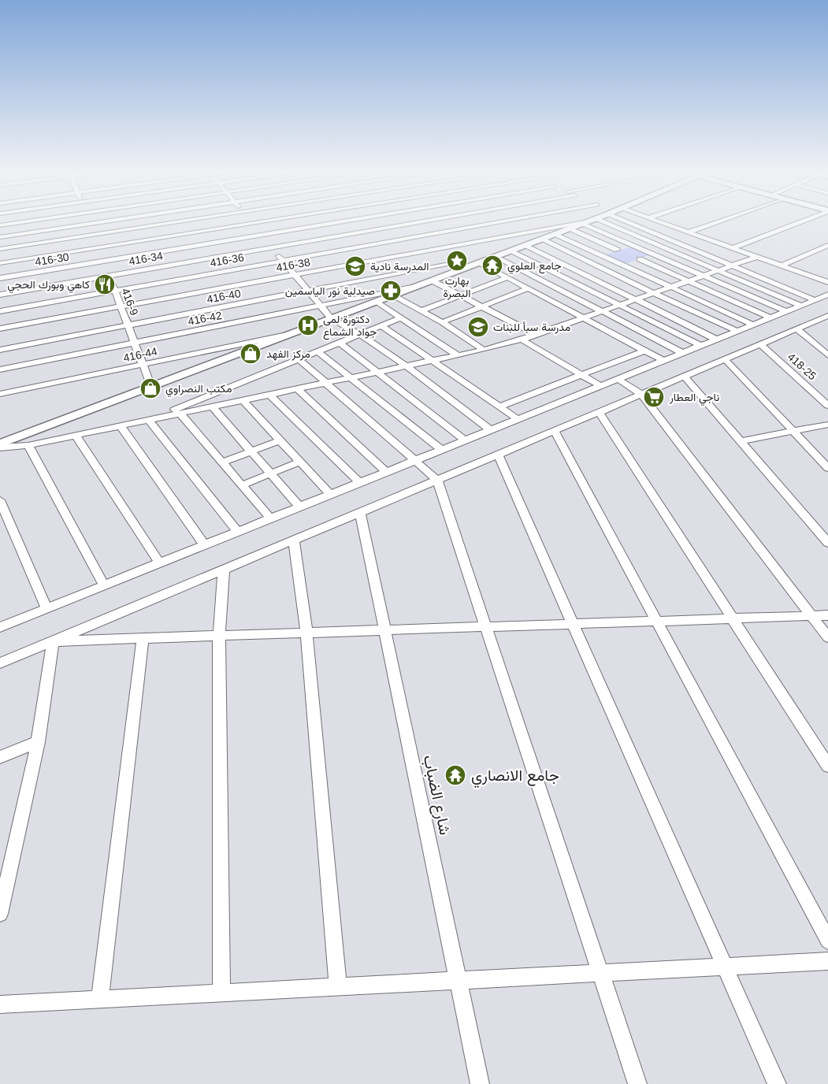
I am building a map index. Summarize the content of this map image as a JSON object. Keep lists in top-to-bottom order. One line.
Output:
{"streets":{"street":["416-34","416-30","416-36","416-38","416-40","416-9","416-42","416-44","418-25","شارع الضباب"]},"crossings":[["416-34","416-9"],["416-30","416-9"],["416-36","416-38"],["416-36","416-9"],["416-38","416-9"],["416-40","416-9"],["416-9","416-42"],["416-9","416-44"]],"places":{"place":["بهارت البصرة"],"temple":["جامع العلوي","جامع الانصاري"],"school or university":["المدرسة نادية","مدرسة سبأ للبنات"],"restaurant":["كاهي وبورك الحجي"],"pharmacy":["صيدلية نور الياسمين"],"hospital":["دكتورة لمى جواد الشماع"],"shop":["مركز الفهد","مكتب النصراوي"],"supermarket":["ناجي العطار"]}}
